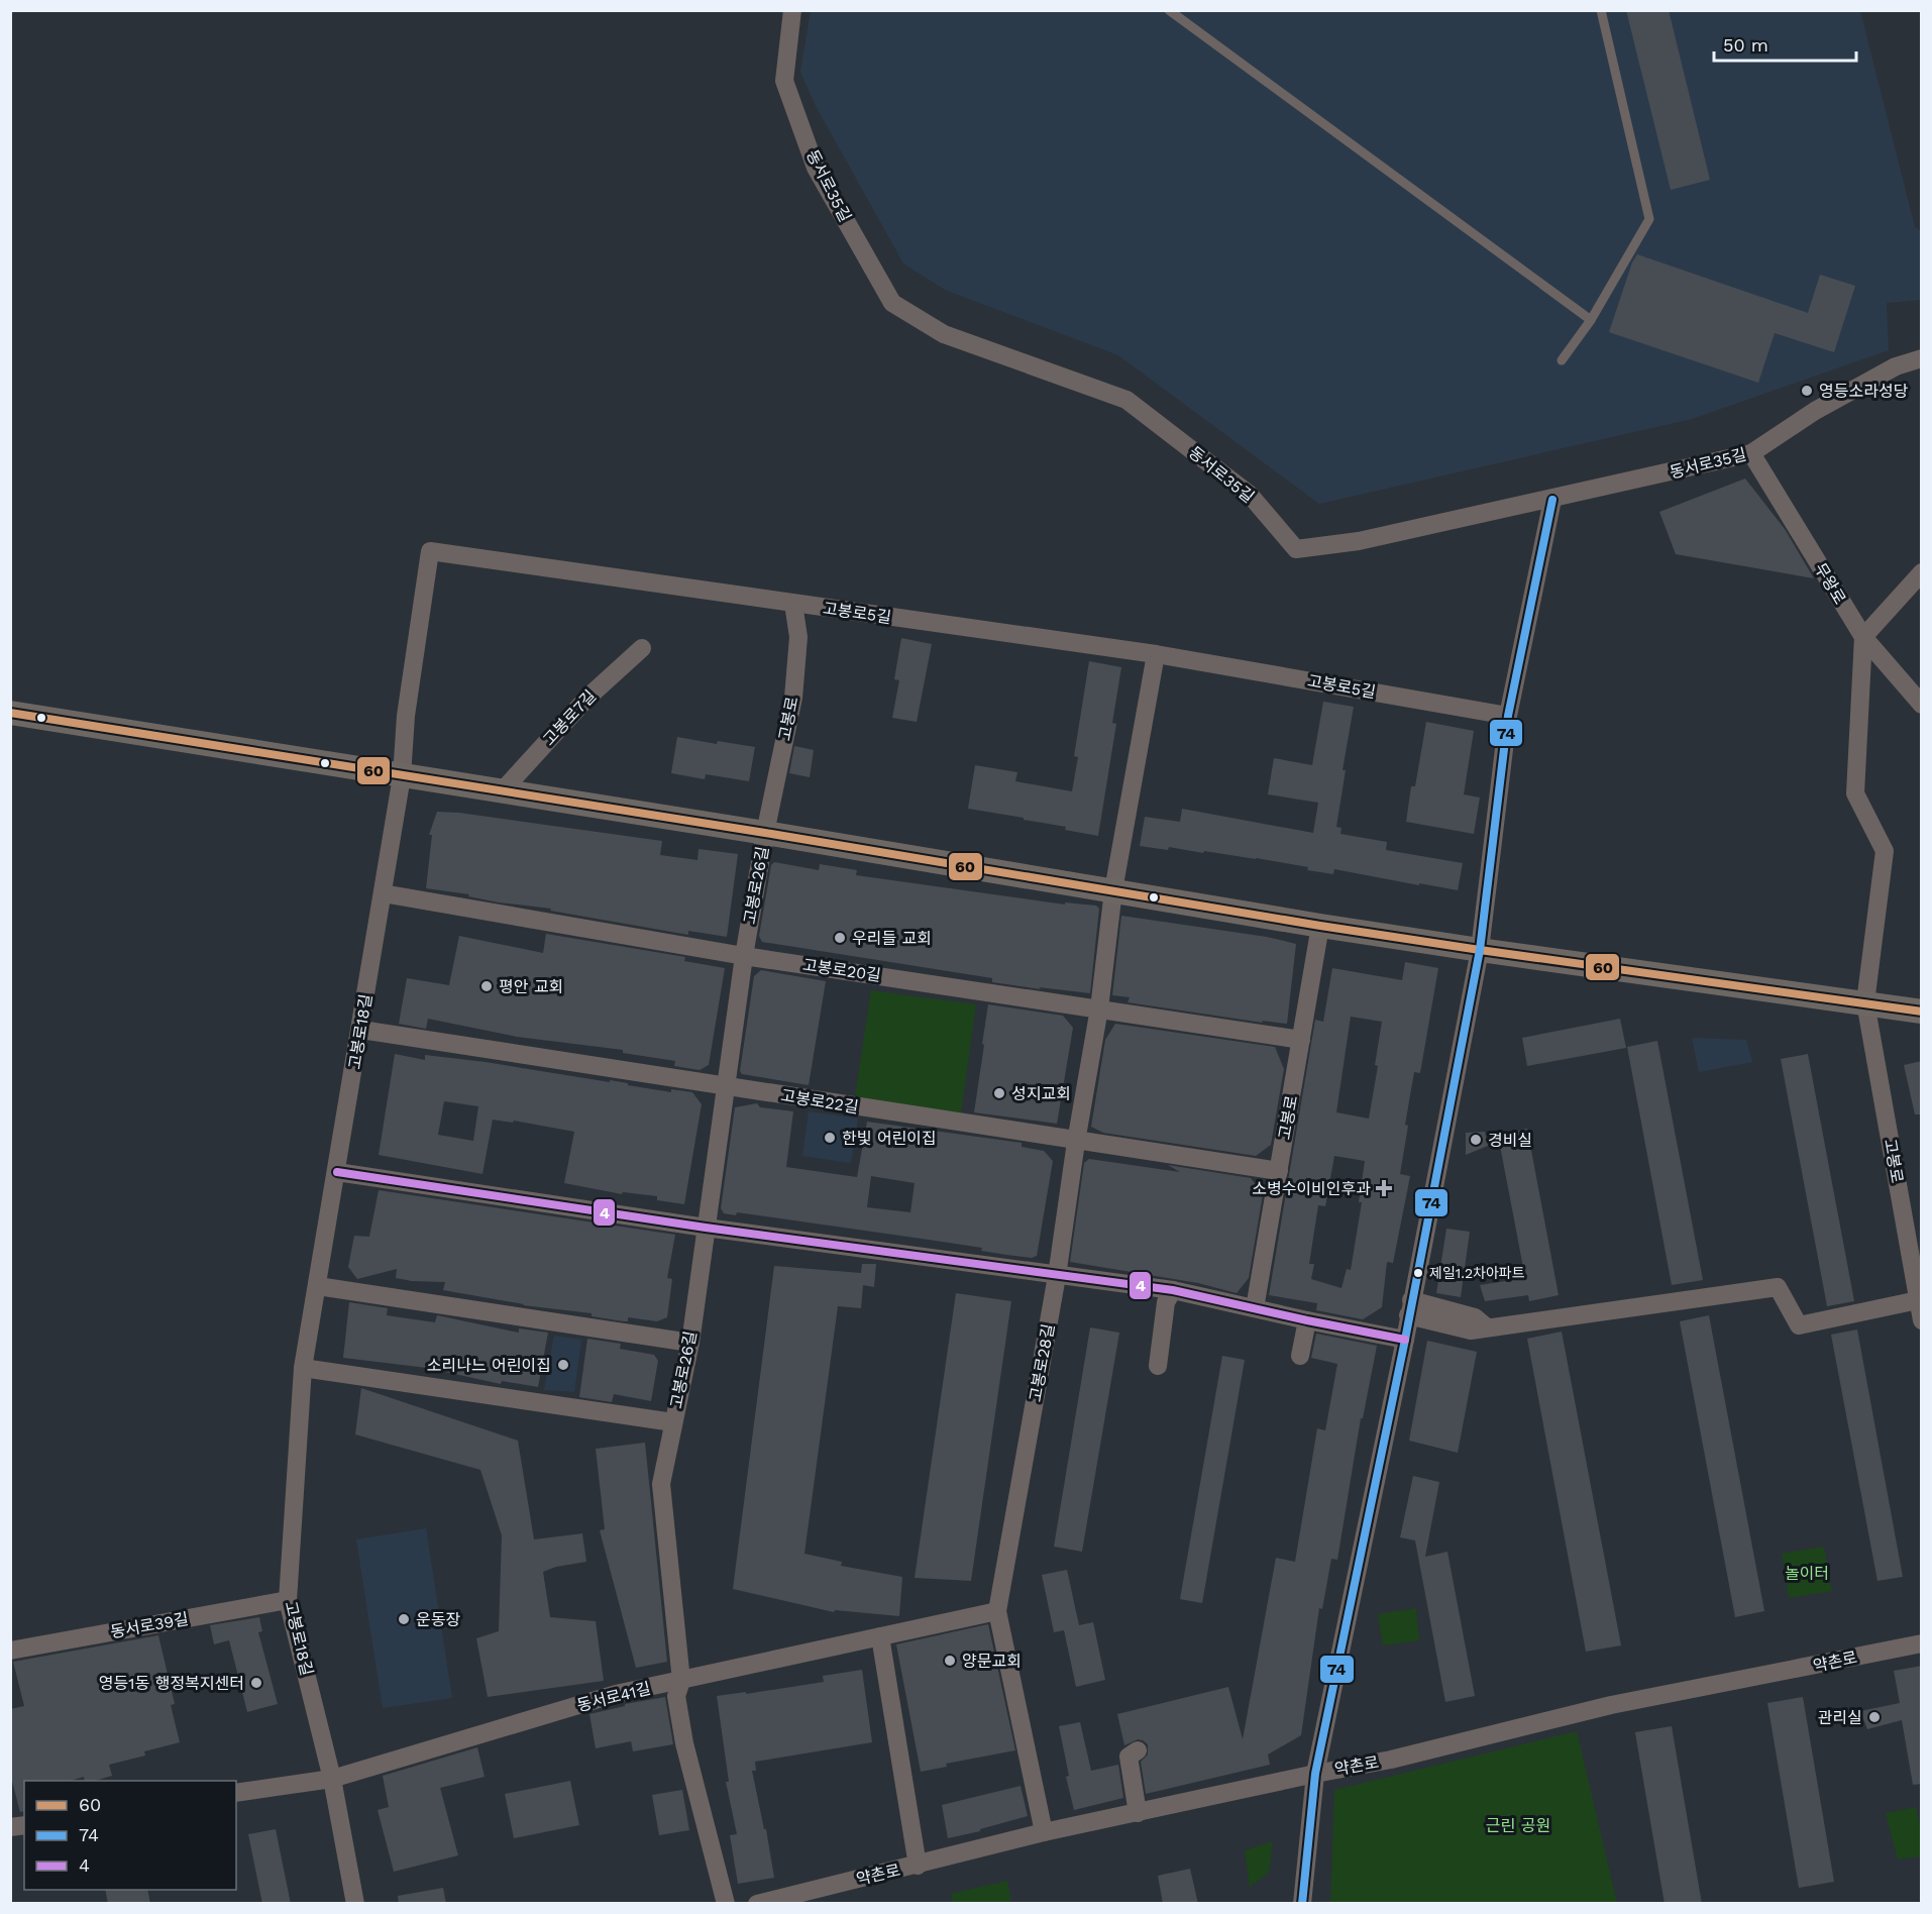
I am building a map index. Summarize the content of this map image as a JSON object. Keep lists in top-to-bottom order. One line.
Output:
{"streets":{"street":["동서로35길","무왕로","고봉로5길","고봉로7길","고봉로","고봉로26길","고봉로20길","고봉로18길","고봉로22길","고봉로28길","동서로39길","약촌로","동서로41길"]},"crossings":[["동서로35길","무왕로"],["무왕로","고봉로"],["고봉로5길","고봉로"],["고봉로5길","고봉로18길"],["고봉로","고봉로26길"],["고봉로","고봉로20길"],["고봉로","고봉로22길"],["고봉로26길","고봉로20길"],["고봉로26길","고봉로22길"],["고봉로26길","동서로41길"],["고봉로20길","고봉로18길"],["고봉로20길","고봉로28길"],["고봉로18길","고봉로22길"],["고봉로18길","동서로39길"],["고봉로18길","동서로41길"],["고봉로22길","고봉로28길"],["고봉로28길","약촌로"],["고봉로28길","동서로41길"]],"parks":["놀이터","근린 공원"],"places":{"other":["영등소라성당","우리들 교회","평안 교회","성지교회","한빛 어린이집","경비실","제일1.2차아파트","소리나느 어린이집","운동장","양문교회","영등1동 행정복지센터","관리실"],"health":["소병수이비인후과"]},"lines":["transit line 74","transit line 60","transit line 4"],"legend":["60","74","4"],"scale_bar":"50 m"}
